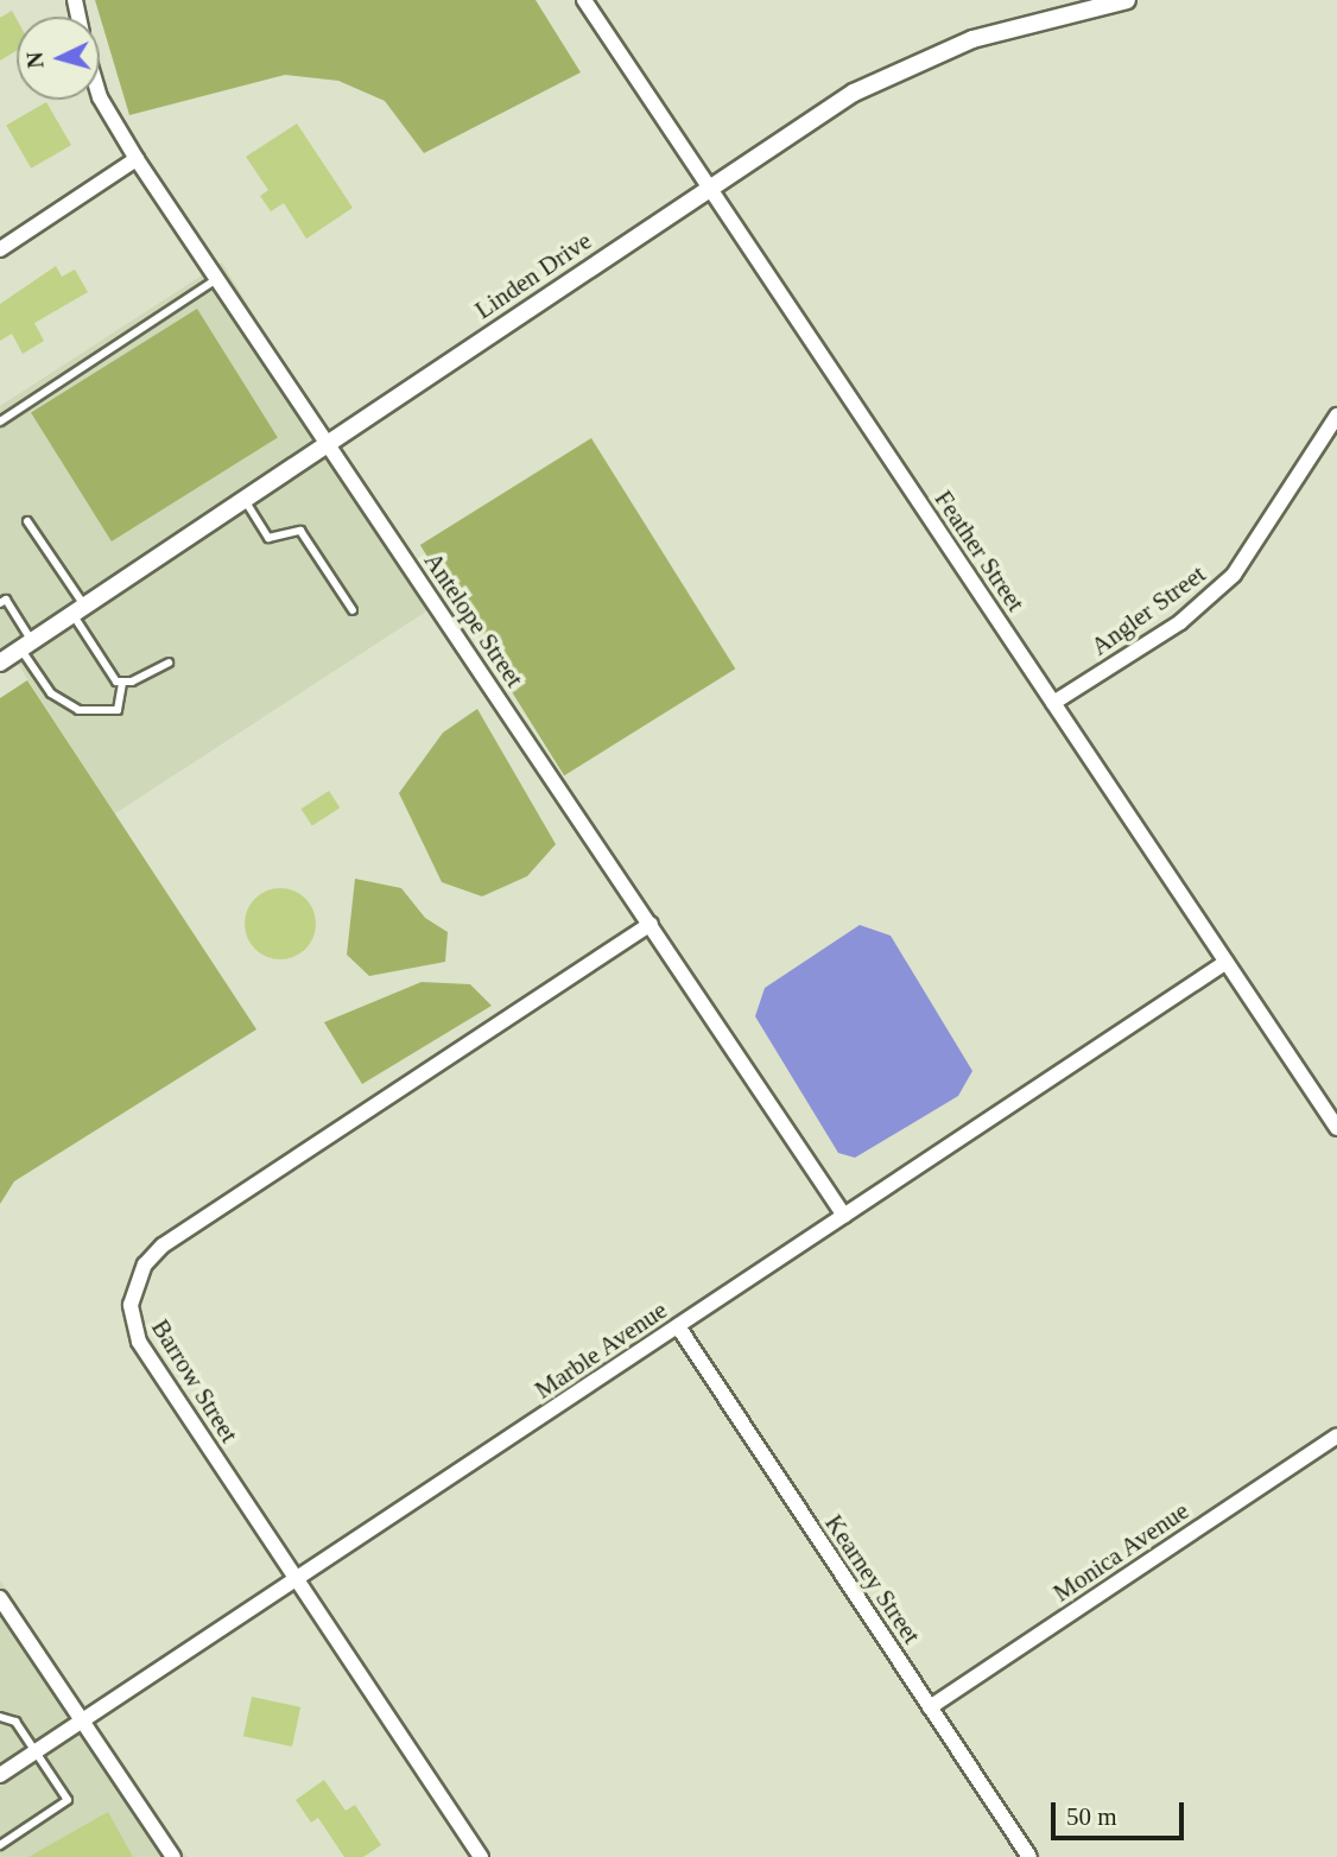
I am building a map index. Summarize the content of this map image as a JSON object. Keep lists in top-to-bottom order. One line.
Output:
{"streets":{"street":["Linden Drive","Feather Street","Angler Street","Antelope Street","Marble Avenue","Barrow Street","Monica Avenue","Kearney Street"]},"crossings":[["Linden Drive","Feather Street"],["Linden Drive","Antelope Street"],["Feather Street","Angler Street"],["Feather Street","Marble Avenue"],["Antelope Street","Marble Avenue"],["Antelope Street","Barrow Street"],["Marble Avenue","Barrow Street"],["Marble Avenue","Kearney Street"],["Monica Avenue","Kearney Street"]],"scale_bar":"50 m","north":"left"}
